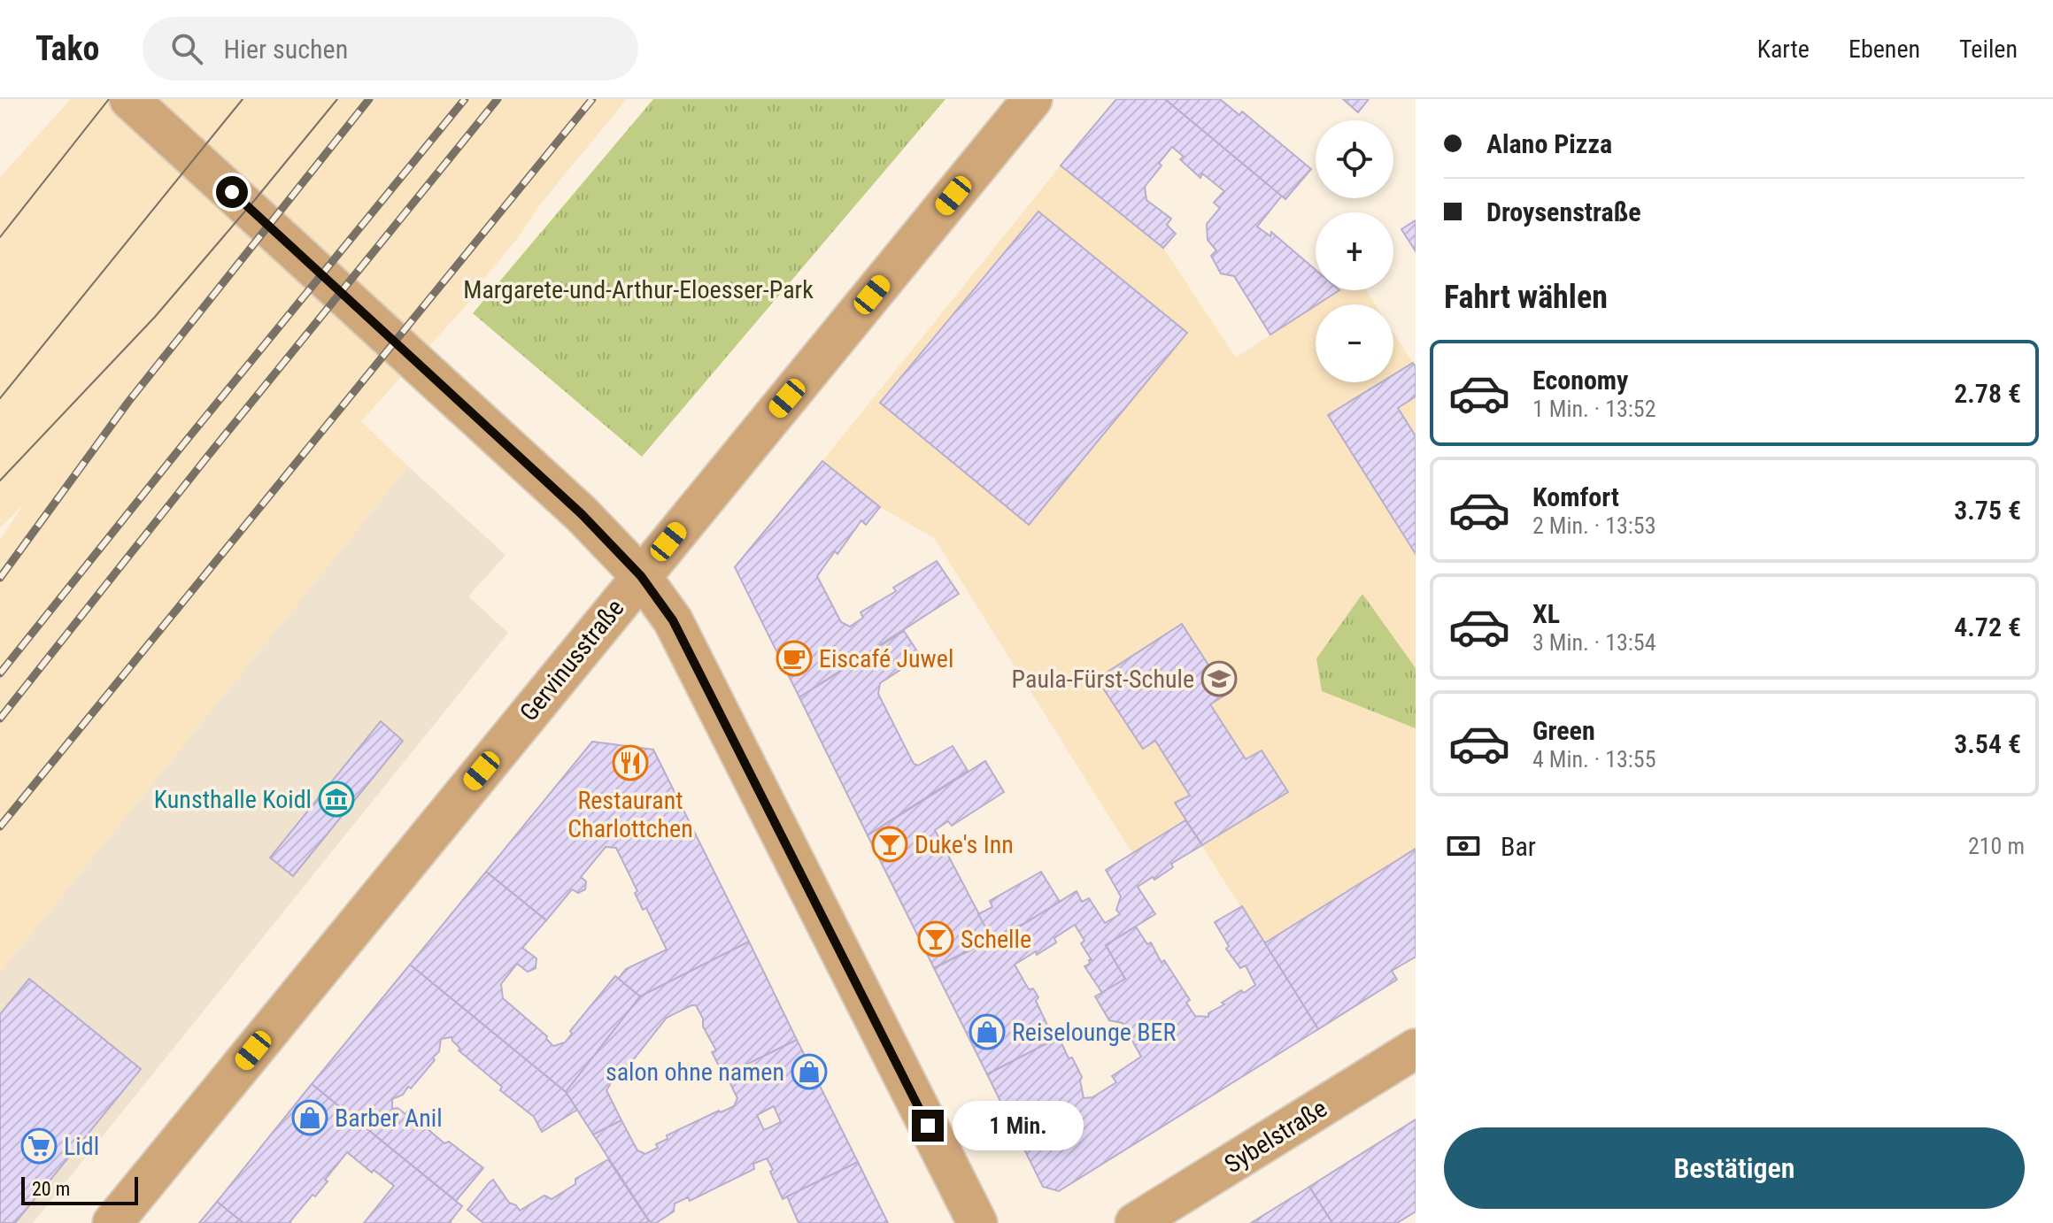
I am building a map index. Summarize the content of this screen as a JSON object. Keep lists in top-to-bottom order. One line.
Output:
{"streets":{"street":["Gervinusstraße","Sybelstraße"]},"parks":["Margarete-und-Arthur-Eloesser-Park"],"places":{"cafe":["Eiscafé Juwel"],"school or university":["Paula-Fürst-Schule"],"restaurant":["Restaurant Charlottchen"],"museum":["Kunsthalle Koidl"],"bar":["Duke's Inn","Schelle"],"shop":["Reiselounge BER","salon ohne namen","Barber Anil"],"supermarket":["Lidl"]},"scale_bar":"20 m","page":{"header":"Tako","search":"Hier suchen","nav":["Karte","Ebenen","Teilen"],"banner":["Alano Pizza","Droysenstraße"],"map_buttons":["+","−"],"heading":"Fahrt wählen","list":[{"name":"Economy","note":"1 Min. · 13:52","value":"2.78 €"},{"name":"Komfort","note":"2 Min. · 13:53","value":"3.75 €"},{"name":"XL","note":"3 Min. · 13:54","value":"4.72 €"},{"name":"Green","note":"4 Min. · 13:55","value":"3.54 €"}],"pay":["Bar","210 m"],"bubble":"1 Min.","buttons":"Bestätigen","scale":"20 m"}}
